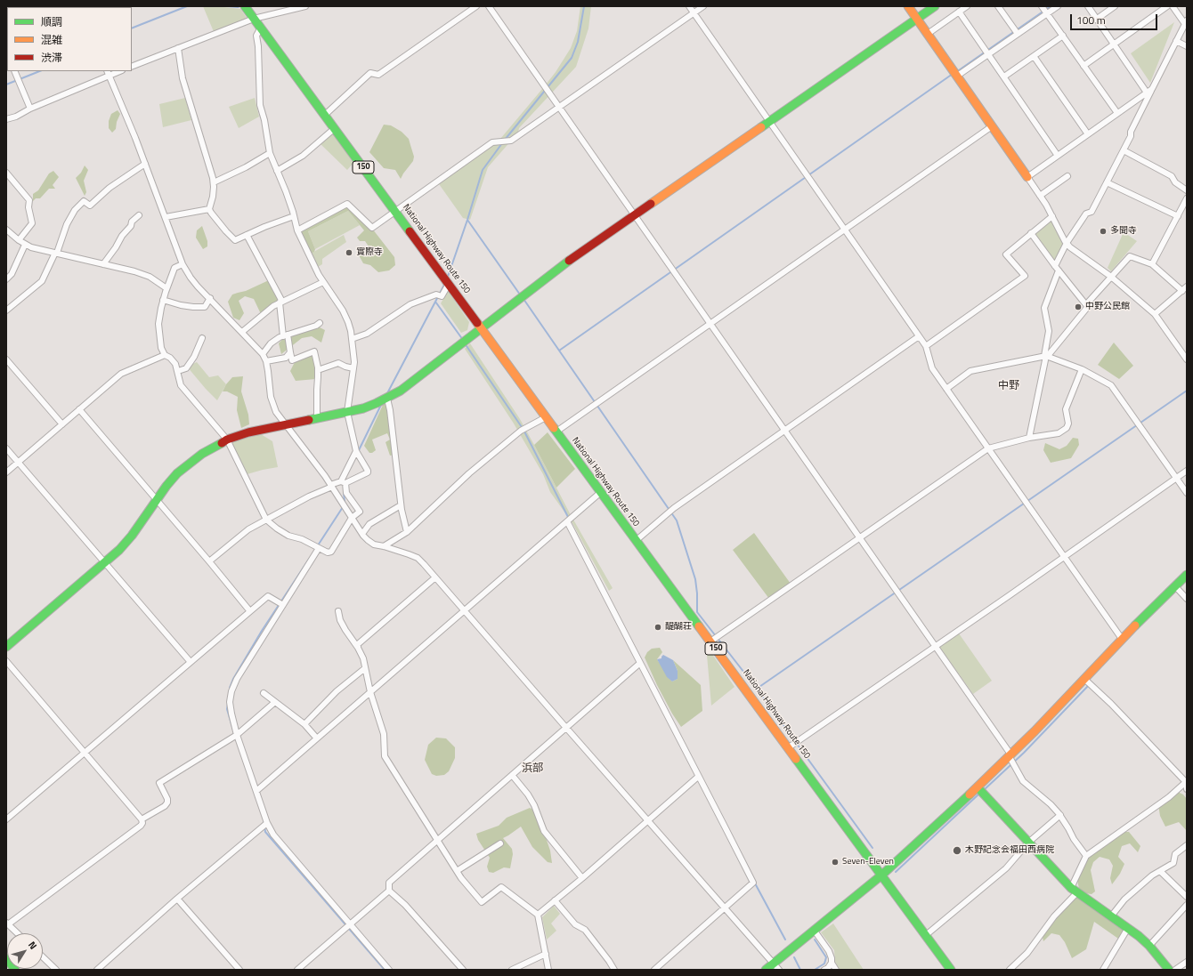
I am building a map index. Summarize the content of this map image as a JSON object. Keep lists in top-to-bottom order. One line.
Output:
{"streets":{"main road":["150","National Highway Route 150"]},"districts":["中野","浜部"],"places":["多聞寺","實際寺","中野公民館","醍醐荘","木野記念会福田西病院","Seven-Eleven"],"legend":["順調","混雑","渋滞"],"scale_bar":"100 m","north":"top right"}
